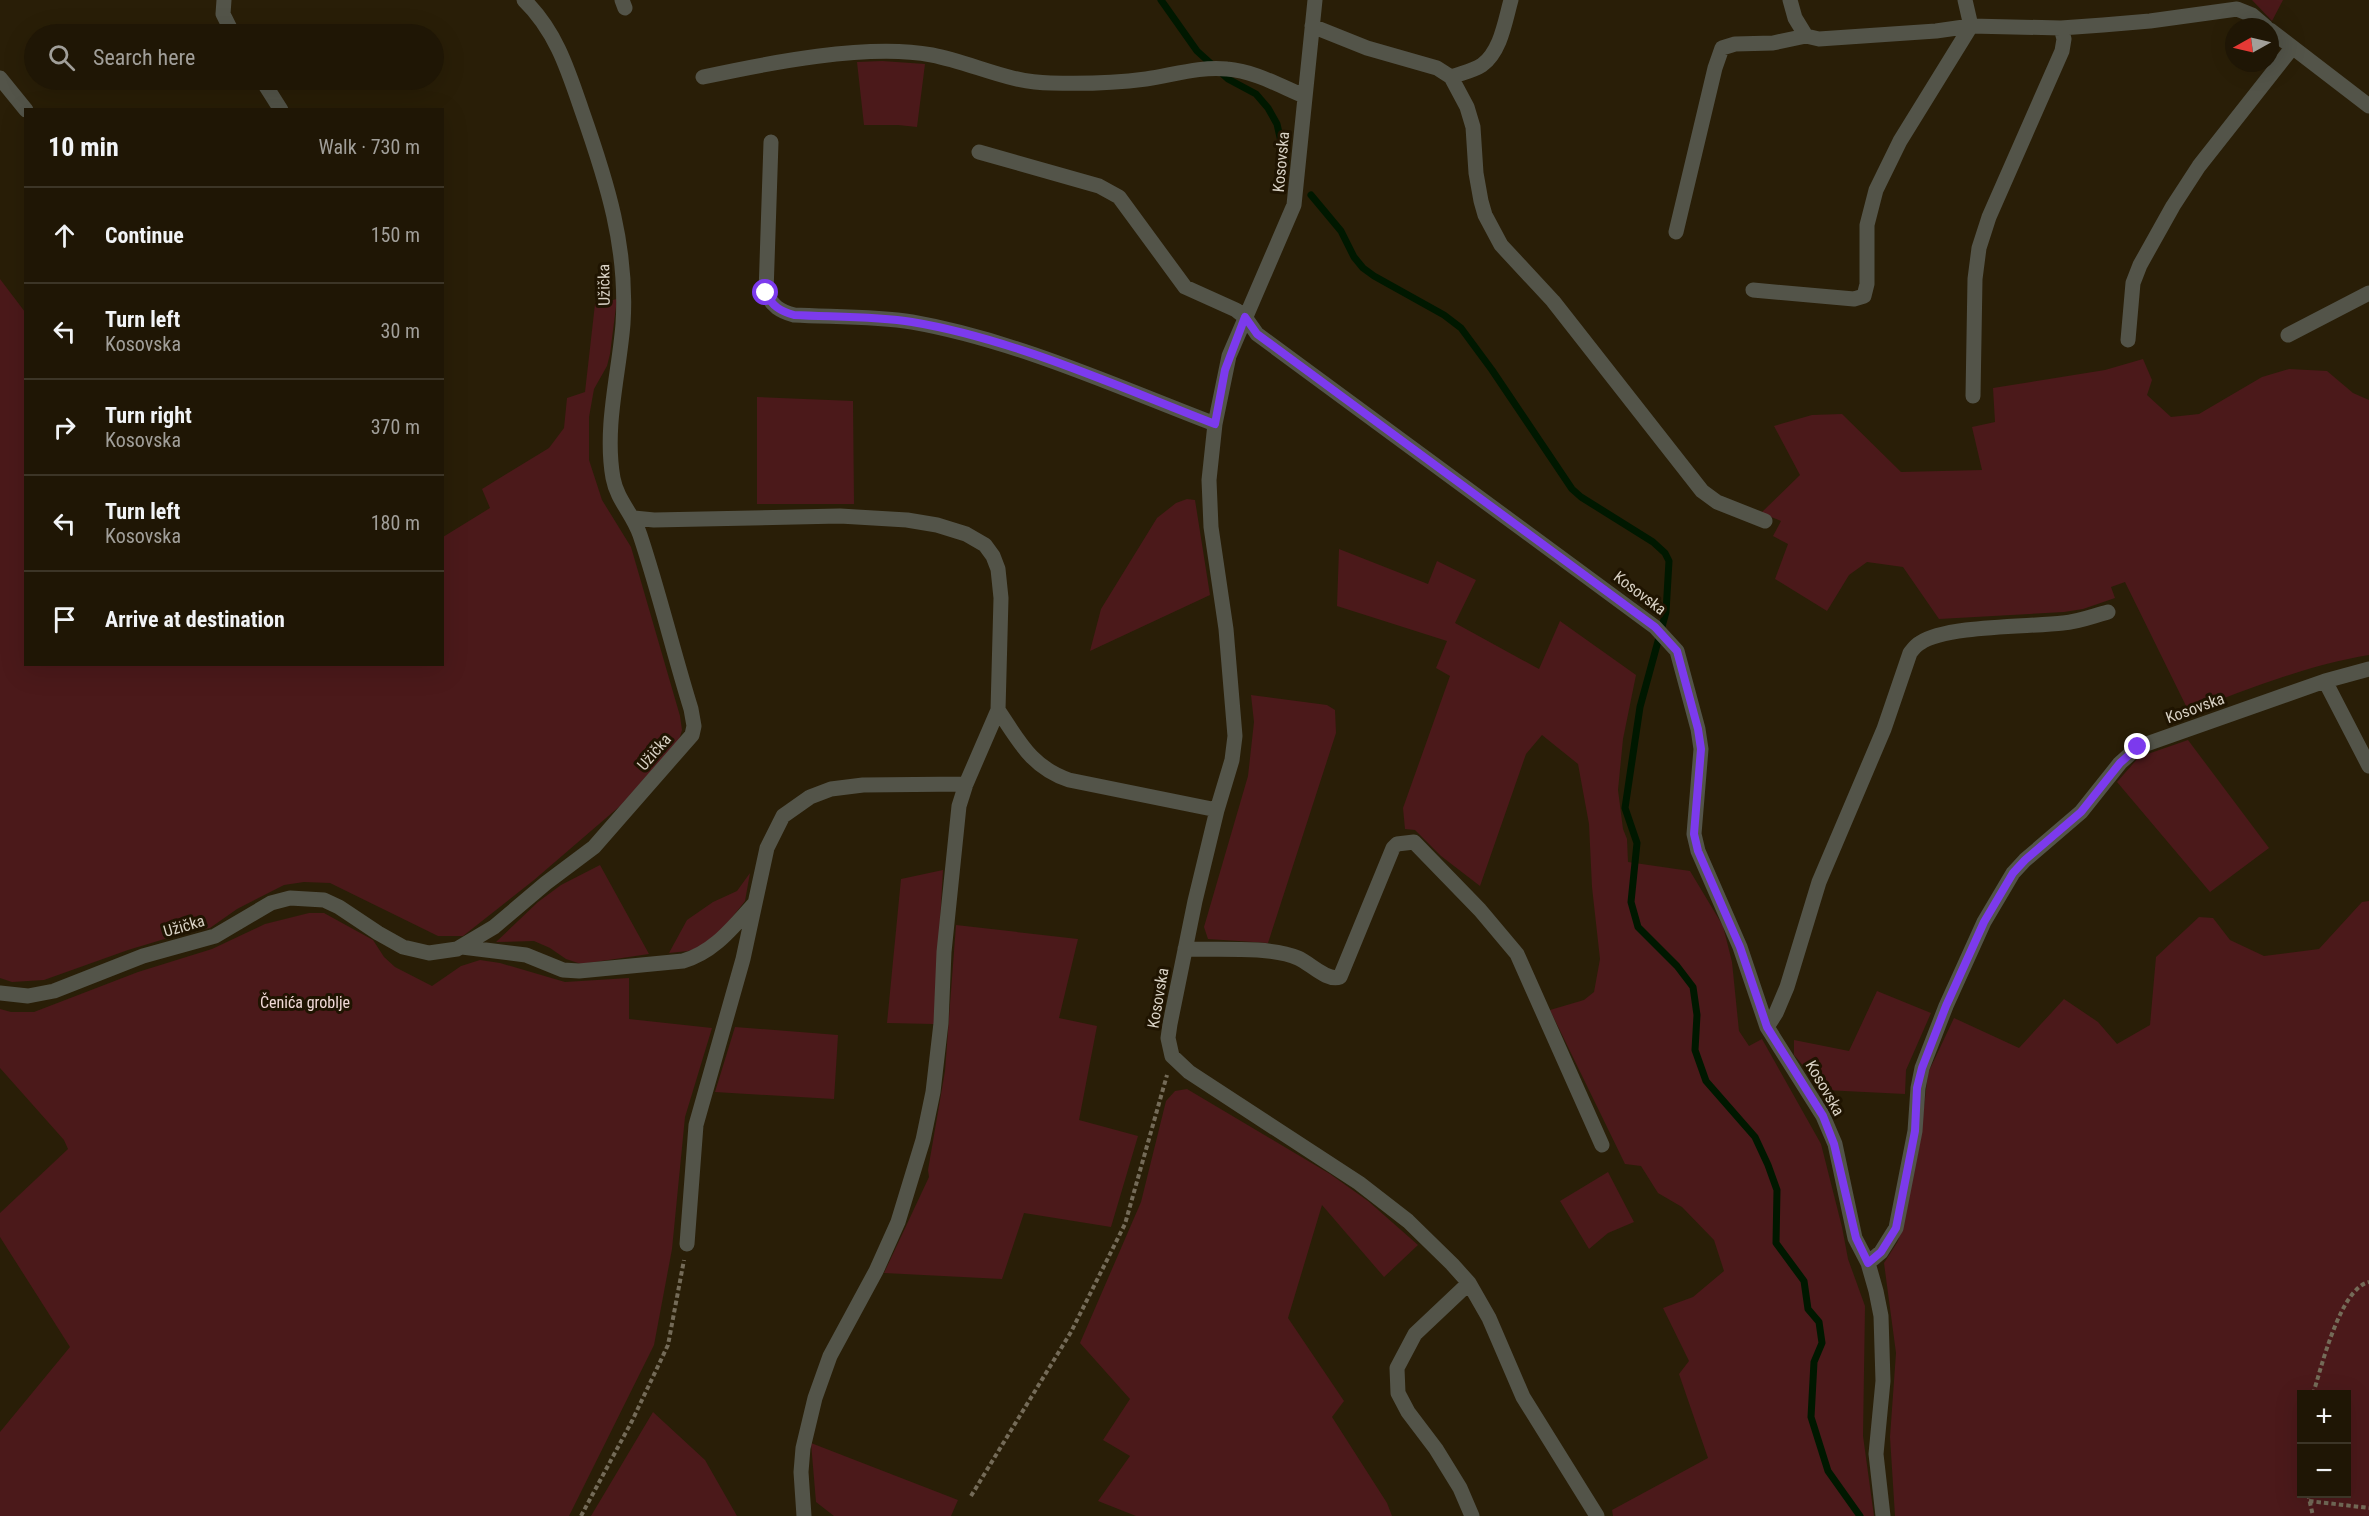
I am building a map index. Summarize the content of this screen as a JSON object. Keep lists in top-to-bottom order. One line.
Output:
{"streets":{"street":["Kosovska","Užička"]},"parks":["Čenića groblje"],"north":"left","page":{"search":"Search here","heading":["10 min","Walk · 730 m"],"list":[["Continue","150 m"],["Turn left","Kosovska","30 m"],["Turn right","Kosovska","370 m"],["Turn left","Kosovska","180 m"],"Arrive at destination"],"map_buttons":["+","−"]}}
